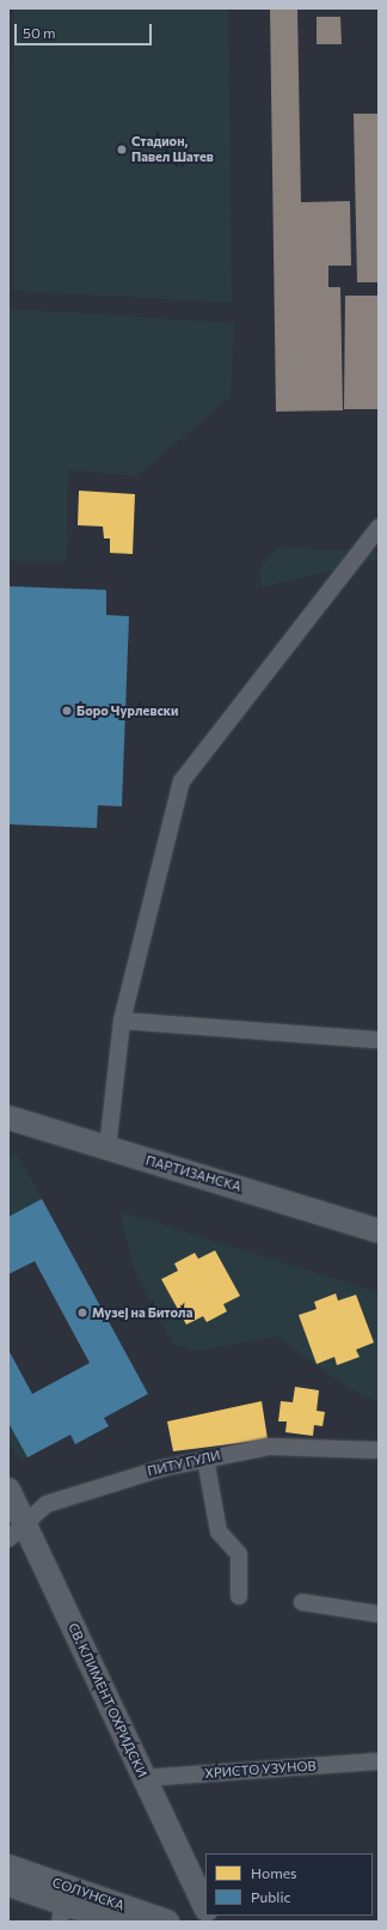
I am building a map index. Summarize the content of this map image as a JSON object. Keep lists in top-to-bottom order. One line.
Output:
{"streets":{"street":["ПАРТИЗАНСКА","ПИТУ ГУЛИ","СВ. КЛИМЕНТ ОХРИДСКИ","ХРИСТО УЗУНОВ","СОЛУНСКА"]},"crossings":[["ПИТУ ГУЛИ","СВ. КЛИМЕНТ ОХРИДСКИ"],["СВ. КЛИМЕНТ ОХРИДСКИ","ХРИСТО УЗУНОВ"]],"places":["Стадион, Павел Шатев","Боро Чурлевски","Музеј на Битола"],"legend":["Homes","Public"],"scale_bar":"50 m"}
